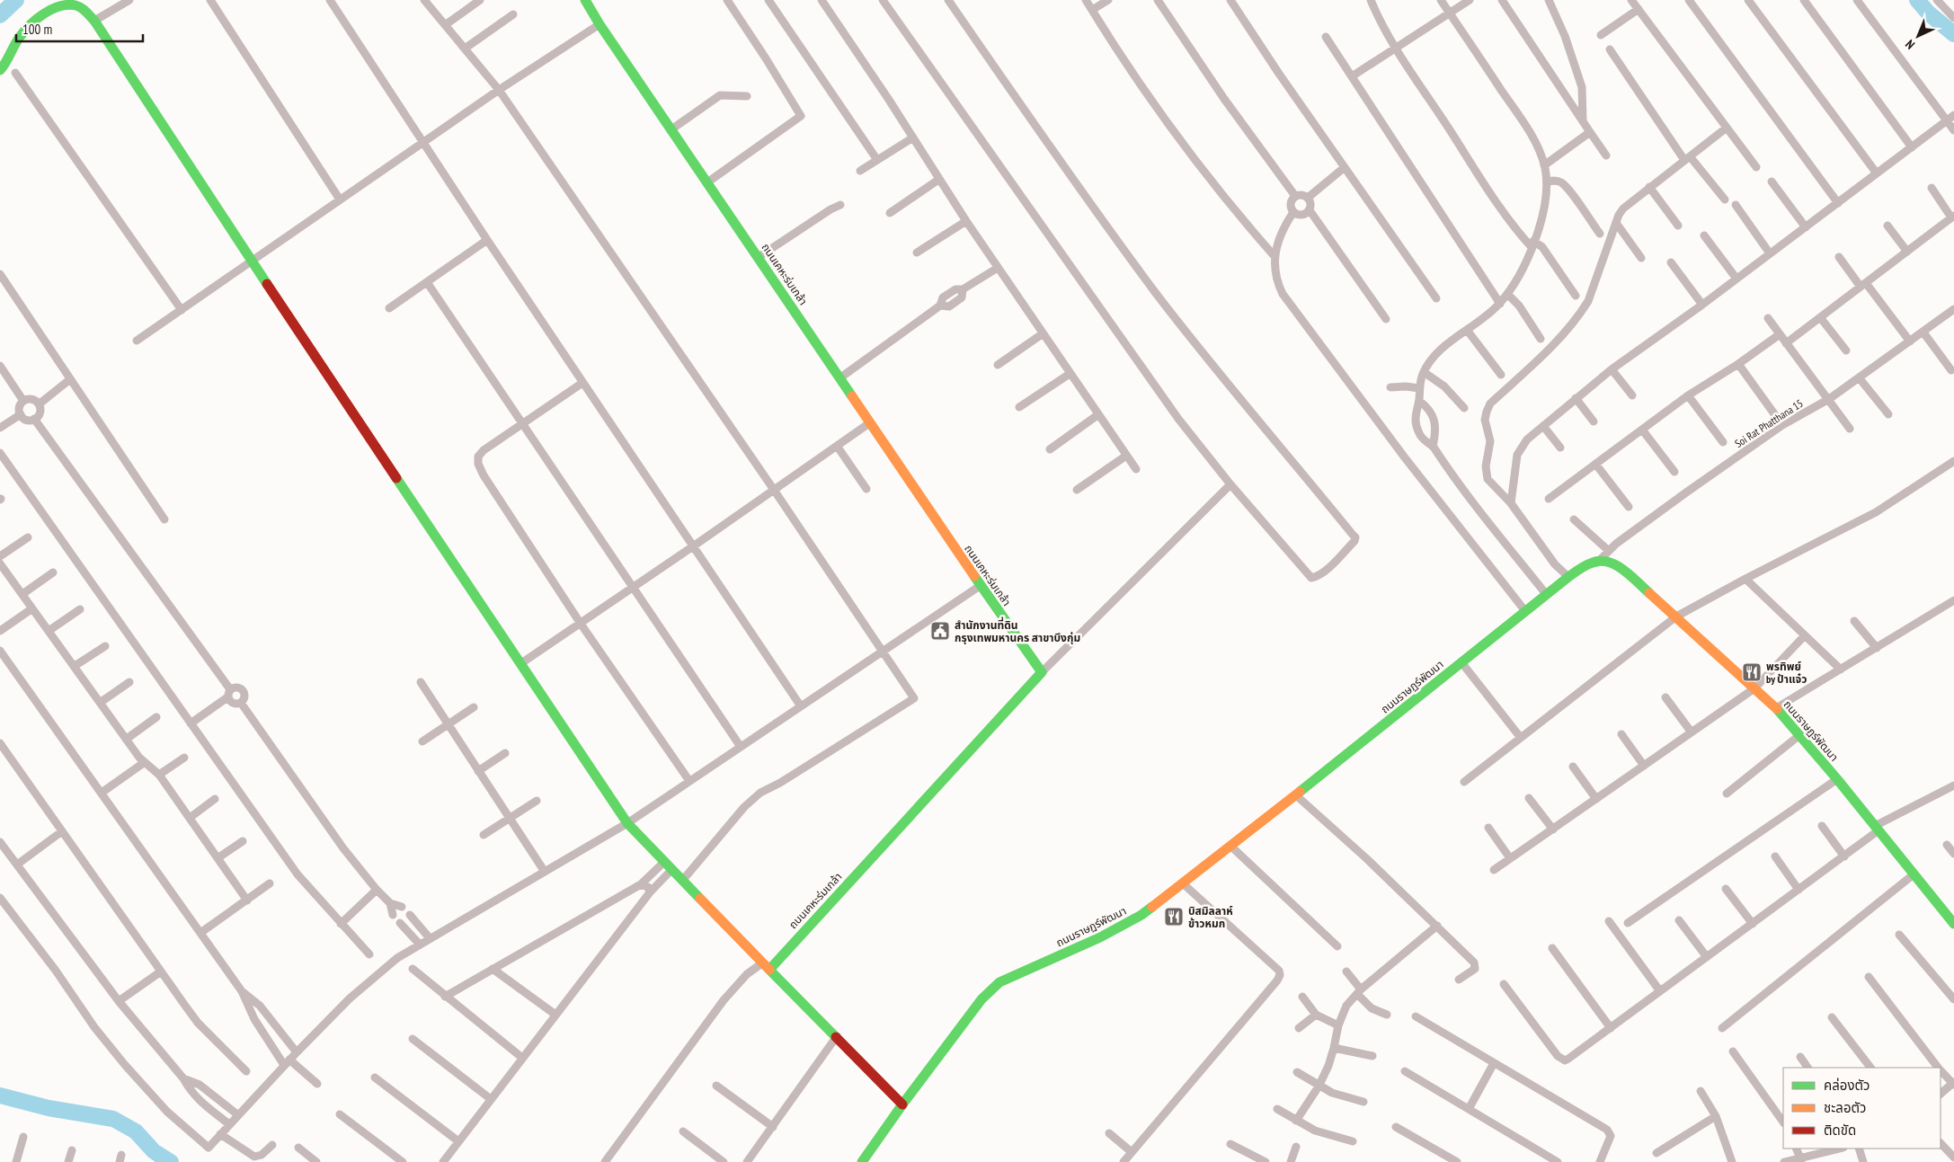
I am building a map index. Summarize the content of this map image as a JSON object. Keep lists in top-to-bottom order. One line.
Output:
{"streets":{"street":["ถนนเคหะร่มเกล้า","Soi Rat Phatthana 15","ถนนราษฏร์พัฒนา"]},"crossings":[["Soi Rat Phatthana 15","ถนนราษฏร์พัฒนา"]],"places":{"public building":["สำนักงานที่ดิน กรุงเทพมหานคร สาขาบึงกุ่ม"],"restaurant":["พรทิพย์ by ป้าแจ๋ว","บิสมิลลาห์ ข้าวหมก"]},"legend":["คล่องตัว","ชะลอตัว","ติดขัด"],"scale_bar":"100 m","north":"bottom left"}
